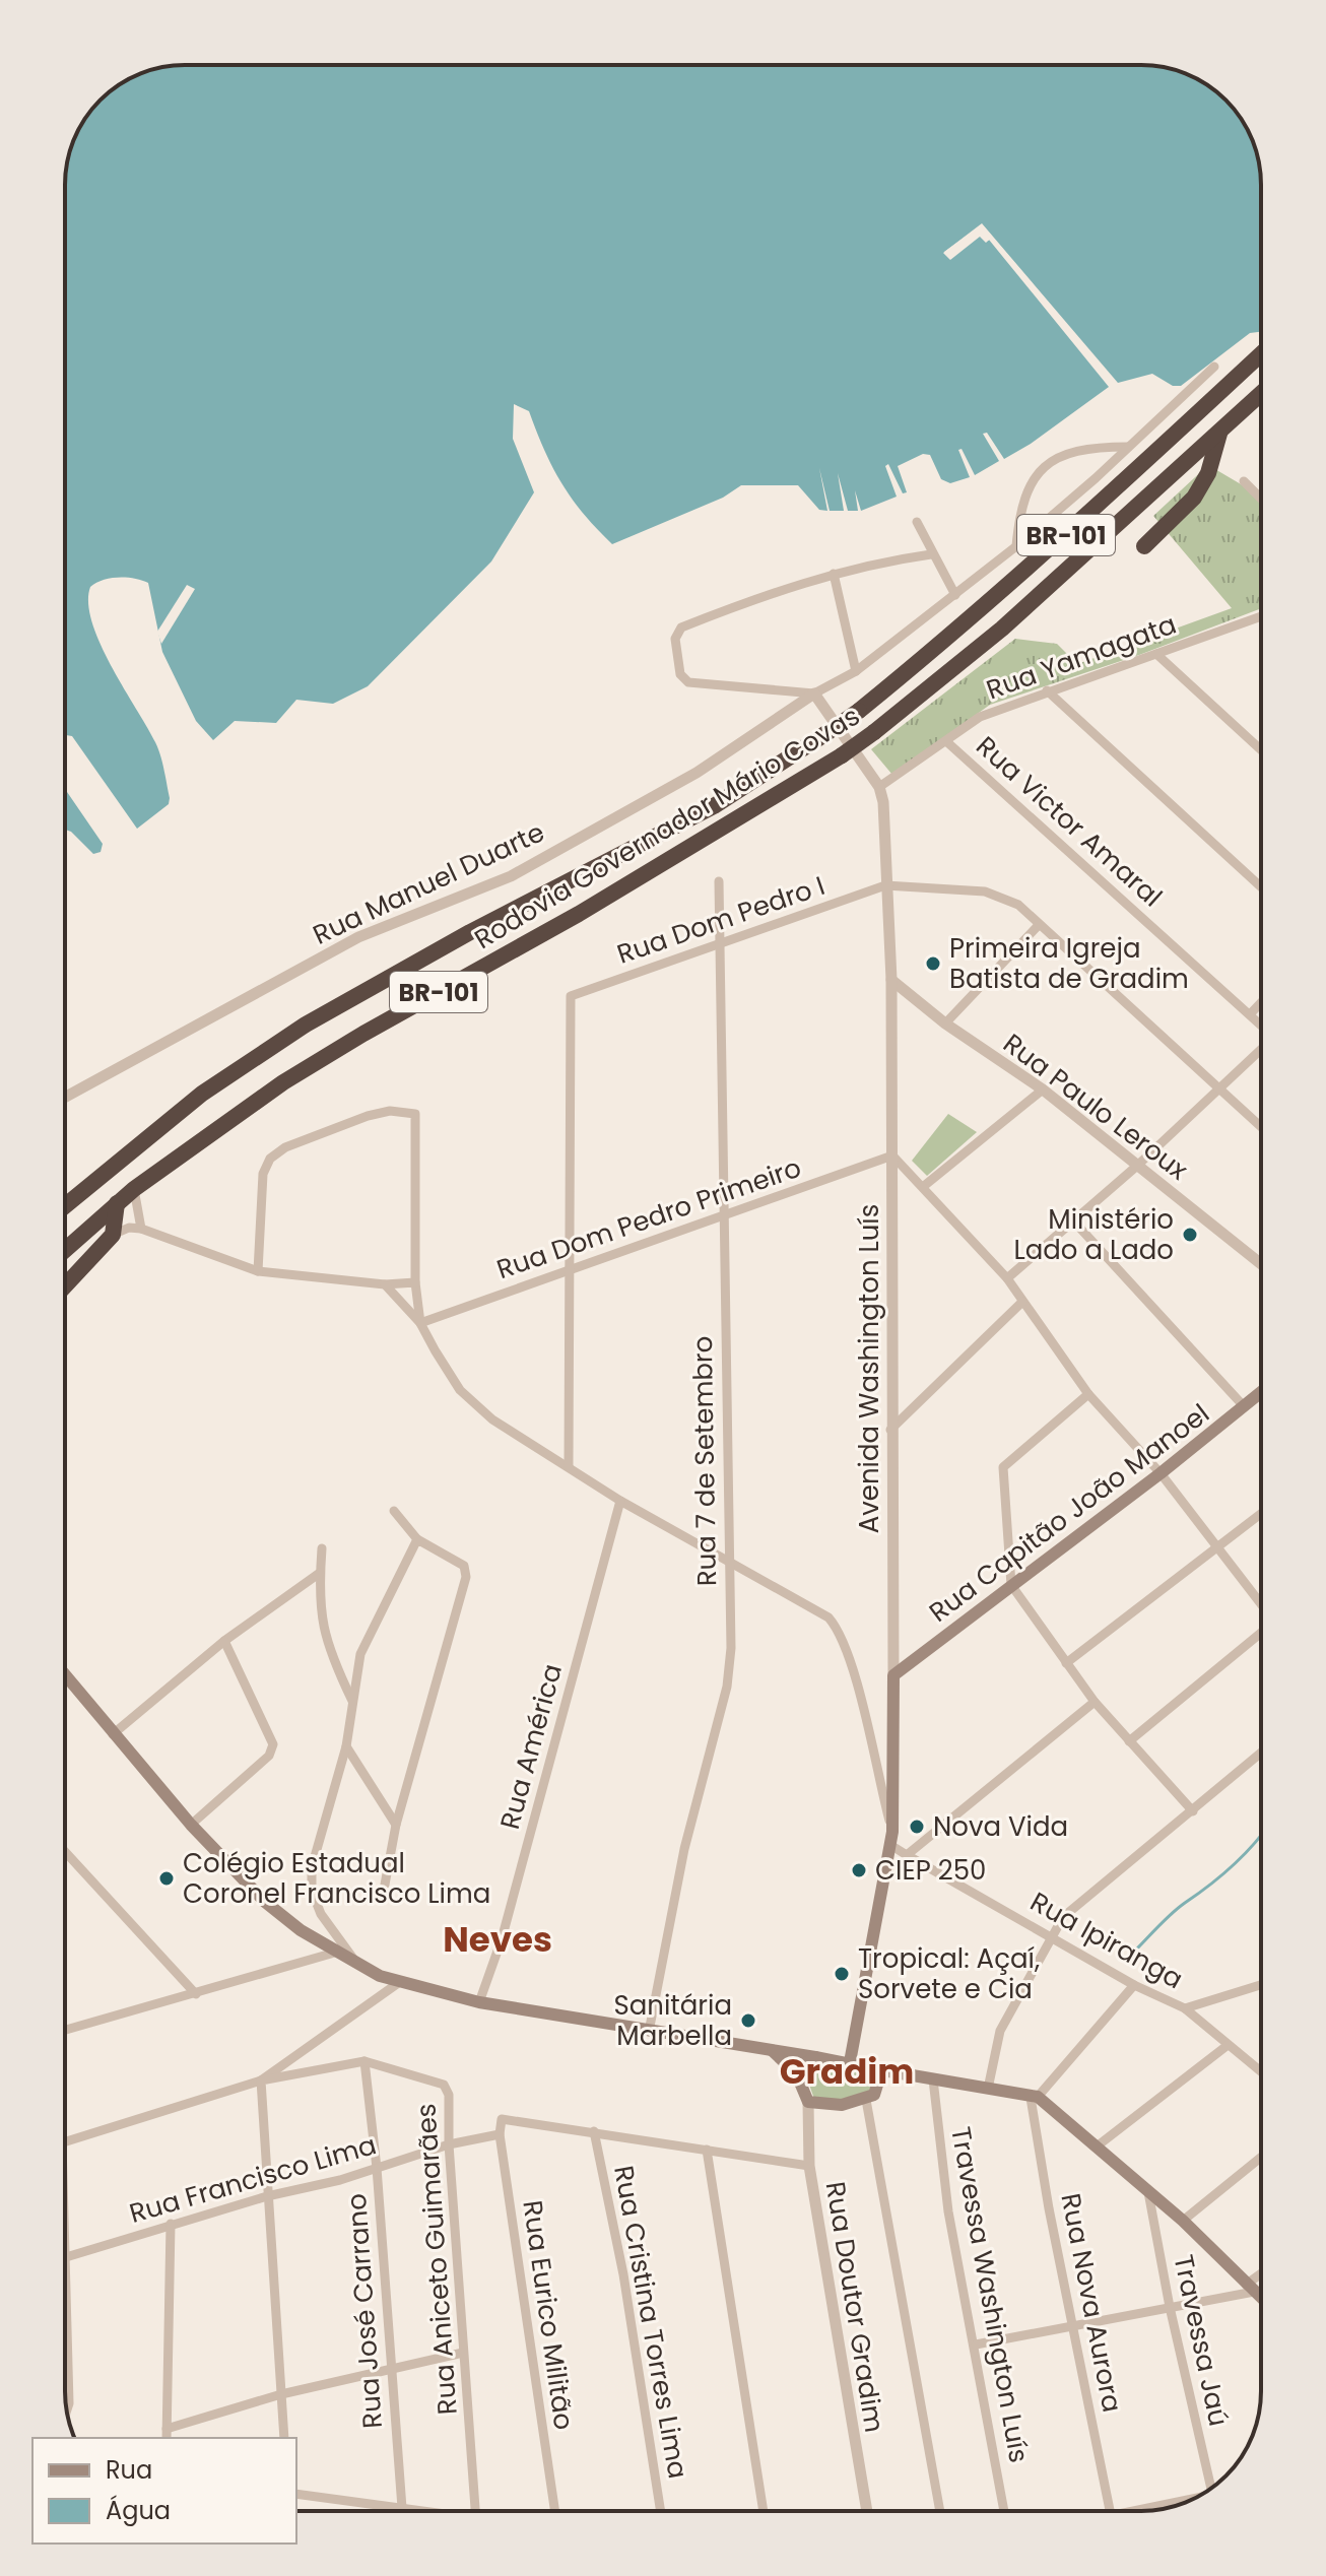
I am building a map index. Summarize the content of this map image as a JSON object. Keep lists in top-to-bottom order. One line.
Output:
{"streets":{"highway":["BR-101","Rodovia Governador Mário Covas"],"main road":["Avenida Washington Luís","Rua Capitão João Manoel"],"street":["Rua Yamagata","Rua Victor Amaral","Rua Manuel Duarte","Rua Dom Pedro I","Rua Paulo Leroux","Rua Dom Pedro Primeiro","Rua 7 de Setembro","Rua América","Rua Ipiranga","Rua Francisco Lima","Rua Aniceto Guimarães","Travessa Washington Luís","Rua Nova Aurora","Rua Doutor Gradim","Rua José Carrano","Rua Eurico Militão","Rua Cristina Torres Lima","Travessa Jaú"]},"crossings":[["Rua Yamagata","Rua Victor Amaral"],["Rua Yamagata","Avenida Washington Luís"],["Rua Dom Pedro I","Rua Dom Pedro Primeiro"],["Rua Dom Pedro I","Avenida Washington Luís"],["Rua Dom Pedro I","Rua 7 de Setembro"],["Rua Paulo Leroux","Avenida Washington Luís"],["Rua Dom Pedro Primeiro","Avenida Washington Luís"],["Rua Dom Pedro Primeiro","Rua 7 de Setembro"],["Avenida Washington Luís","Rua Capitão João Manoel"],["Avenida Washington Luís","Rua Ipiranga"],["Rua Francisco Lima","Rua Aniceto Guimarães"],["Rua Francisco Lima","Rua José Carrano"],["Rua Francisco Lima","Rua Eurico Militão"],["Rua Aniceto Guimarães","Rua José Carrano"],["Rua Eurico Militão","Rua Cristina Torres Lima"]],"districts":["Neves","Gradim"],"places":["Primeira Igreja Batista de Gradim","Ministério Lado a Lado","Nova Vida","CIEP 250","Colégio Estadual Coronel Francisco Lima","Tropical: Açaí, Sorvete e Cia","Sanitária Marbella"],"legend":["Rua","Água"]}
